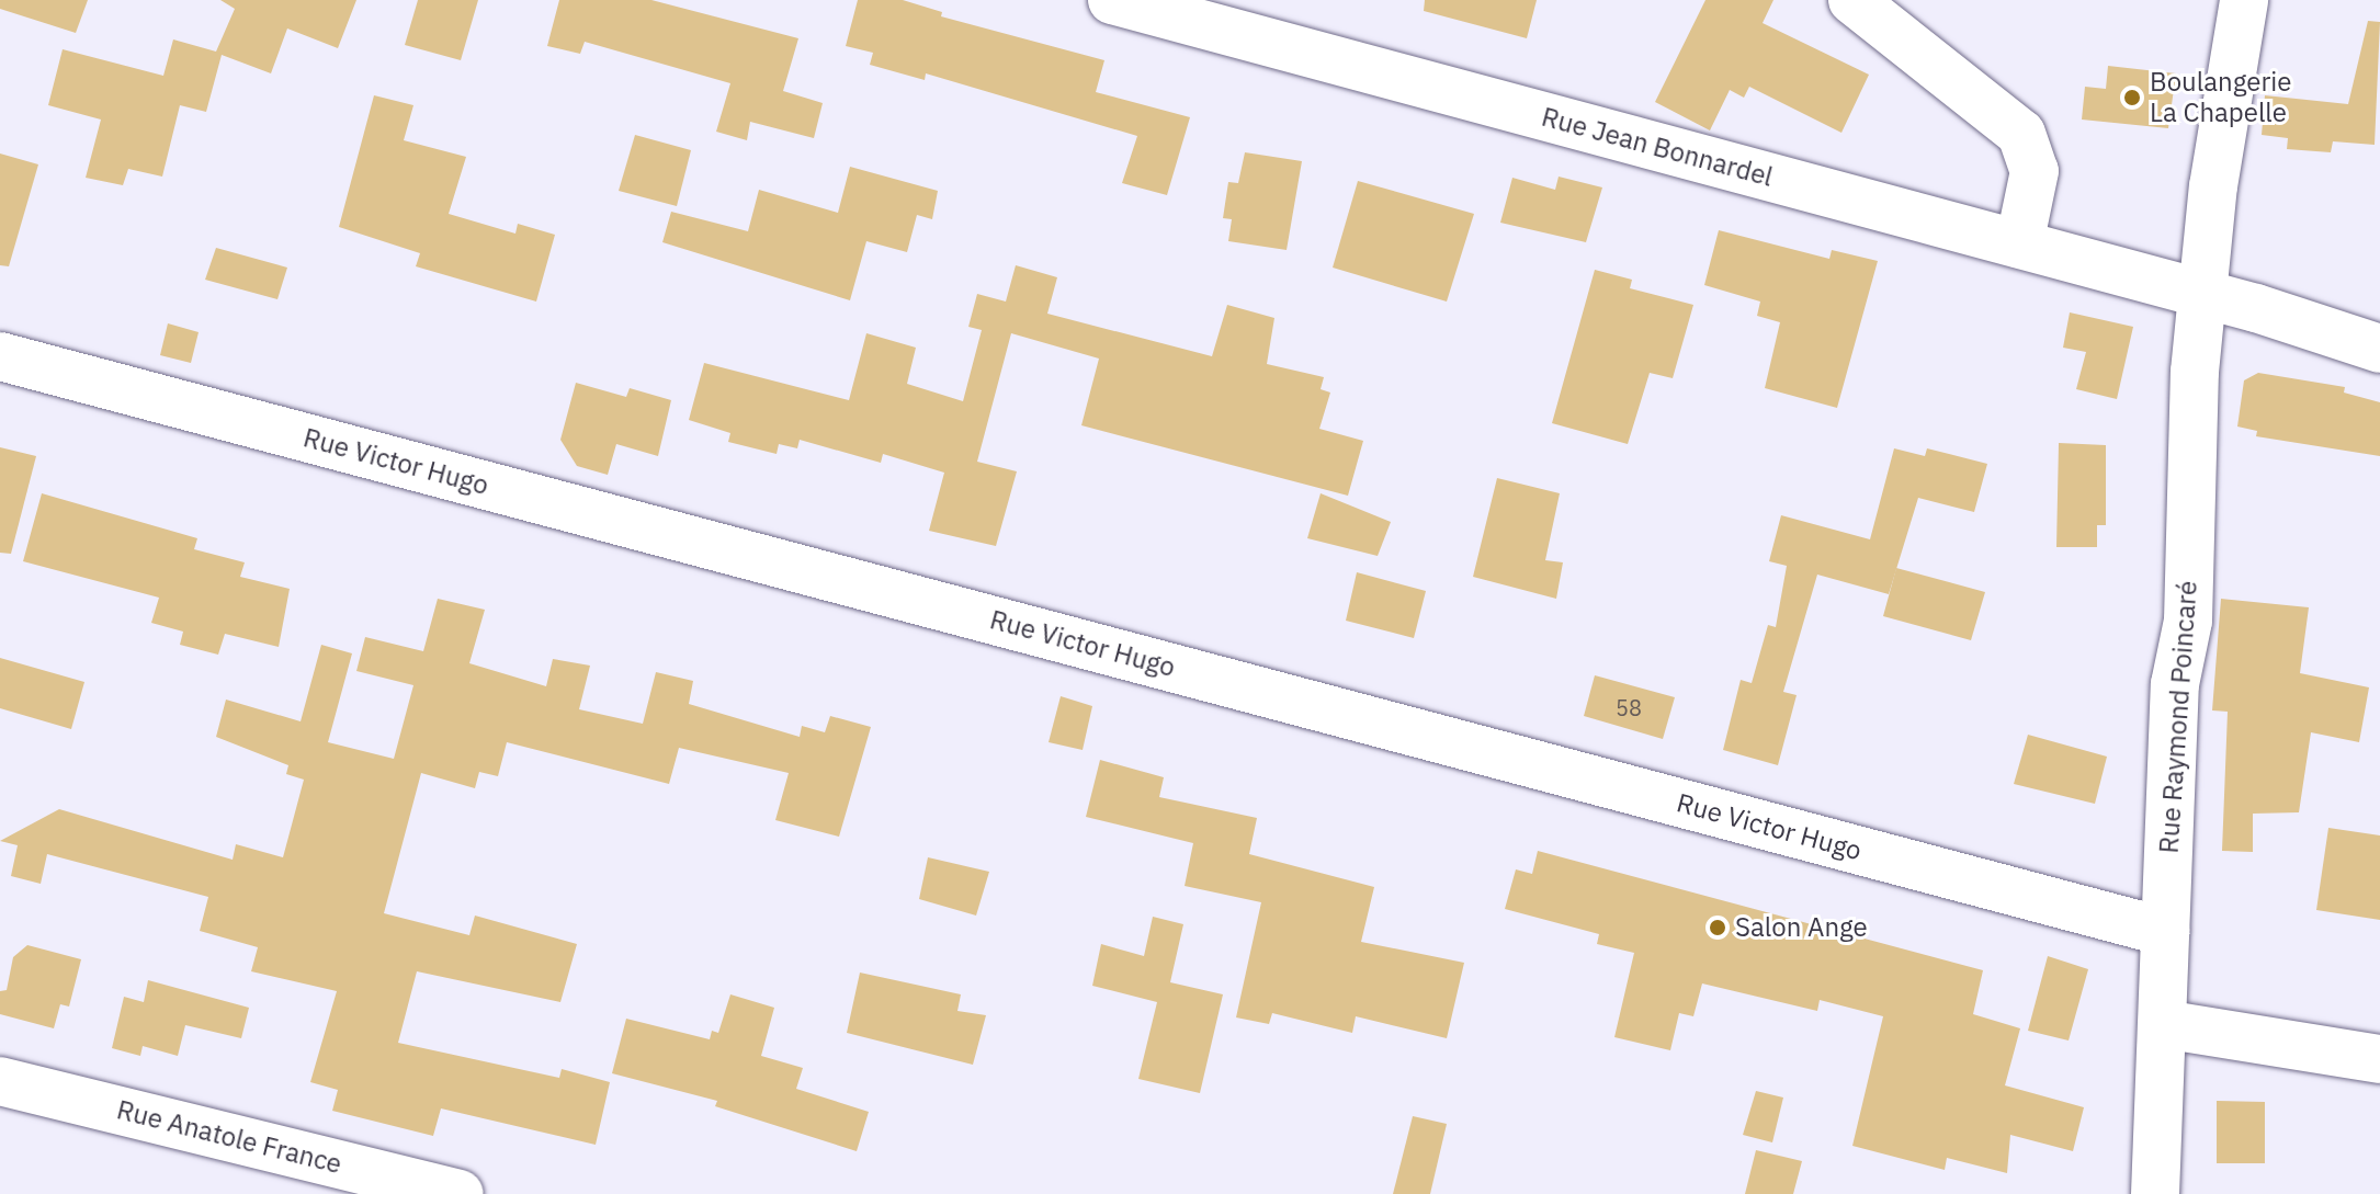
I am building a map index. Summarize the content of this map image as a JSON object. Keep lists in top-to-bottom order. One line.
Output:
{"streets":{"street":["Rue Jean Bonnardel","Rue Victor Hugo","Rue Raymond Poincaré","Rue Anatole France"]},"crossings":[["Rue Jean Bonnardel","Rue Raymond Poincaré"],["Rue Victor Hugo","Rue Raymond Poincaré"]],"places":["Boulangerie La Chapelle","Salon Ange"],"house_numbers":["58"]}
